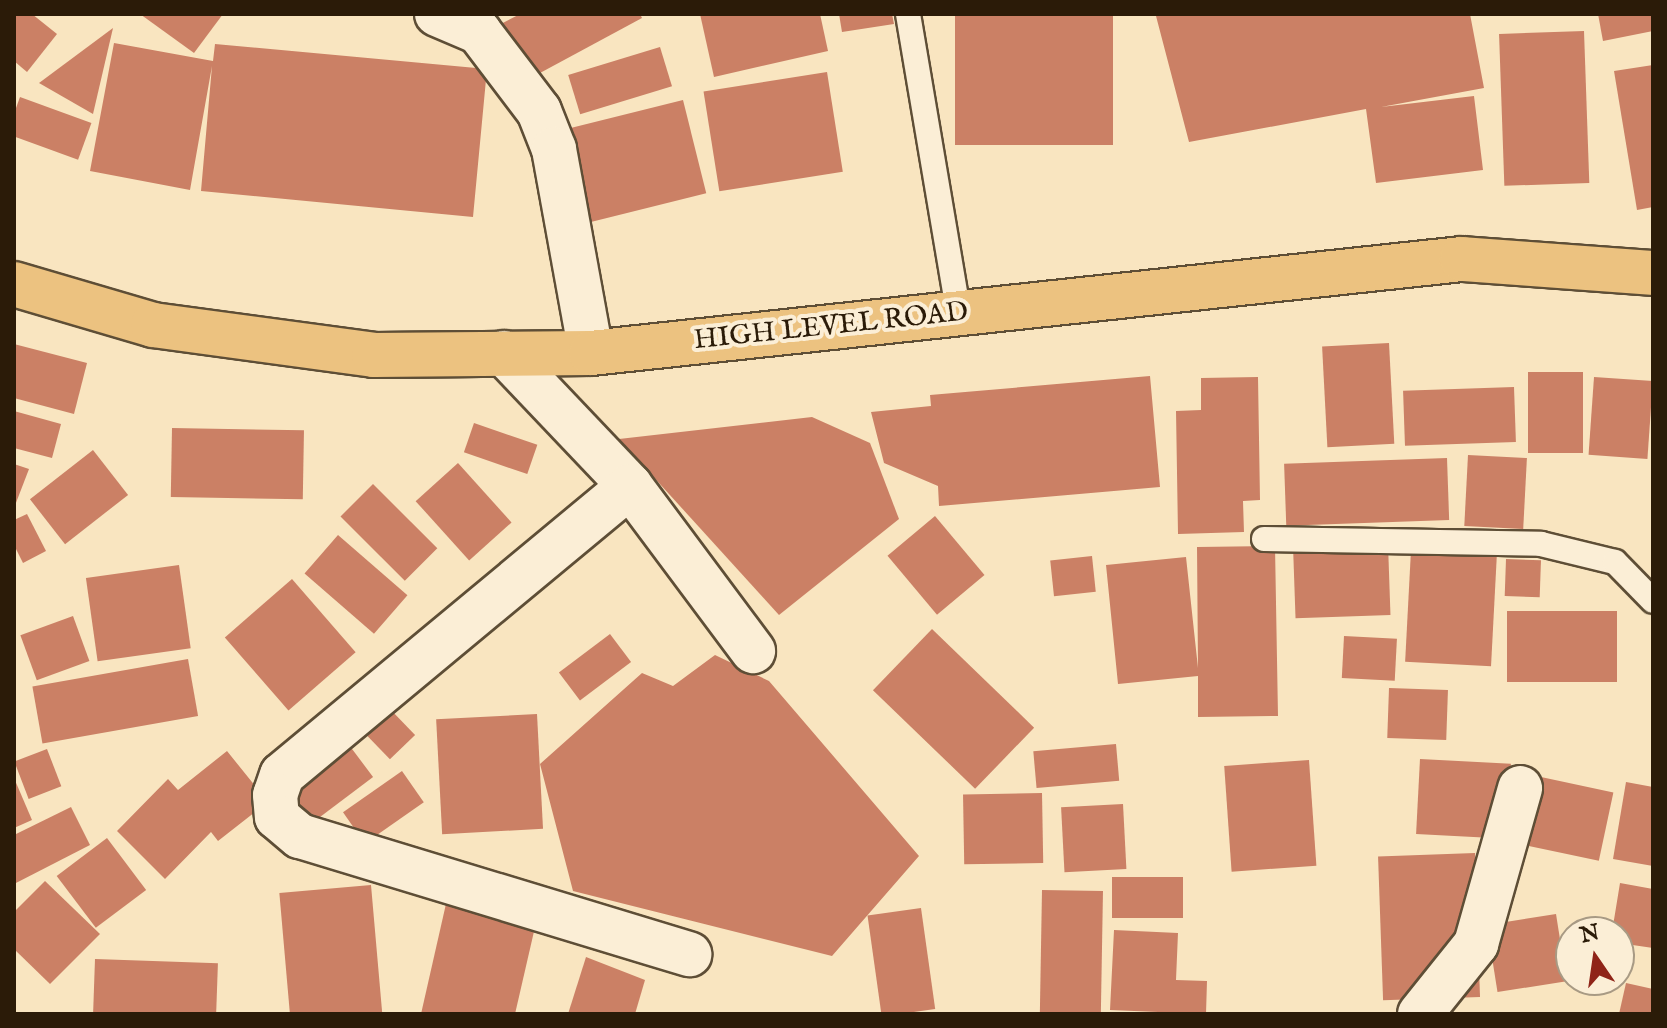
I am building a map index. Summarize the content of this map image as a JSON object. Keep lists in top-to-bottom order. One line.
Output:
{"streets":{"highway":["HIGH LEVEL ROAD"]},"north":"top"}
